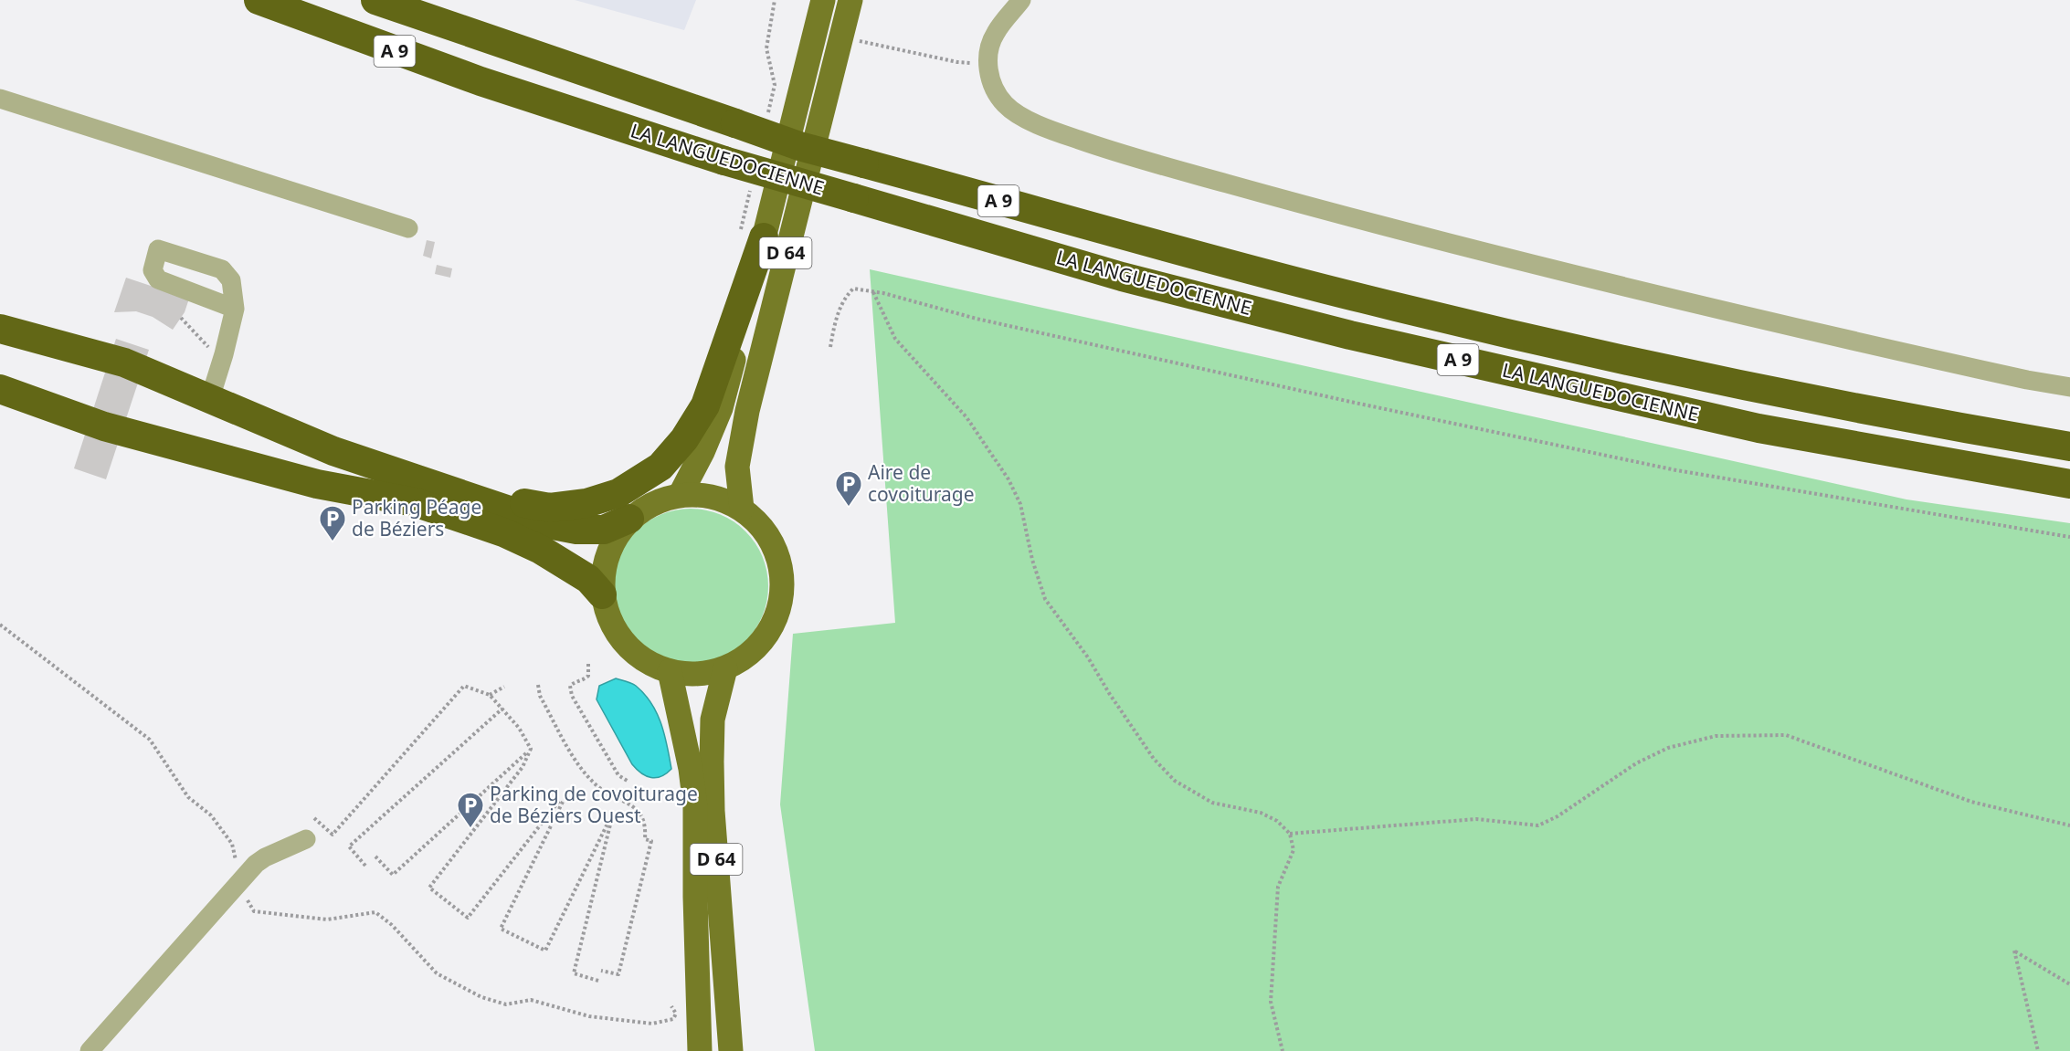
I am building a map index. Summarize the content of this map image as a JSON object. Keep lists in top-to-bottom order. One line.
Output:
{"streets":{"highway":["A 9","LA LANGUEDOCIENNE"],"main road":["D 64"]},"places":{"parking":["Aire de covoiturage","Parking Péage de Béziers","Parking de covoiturage de Béziers Ouest"]}}
